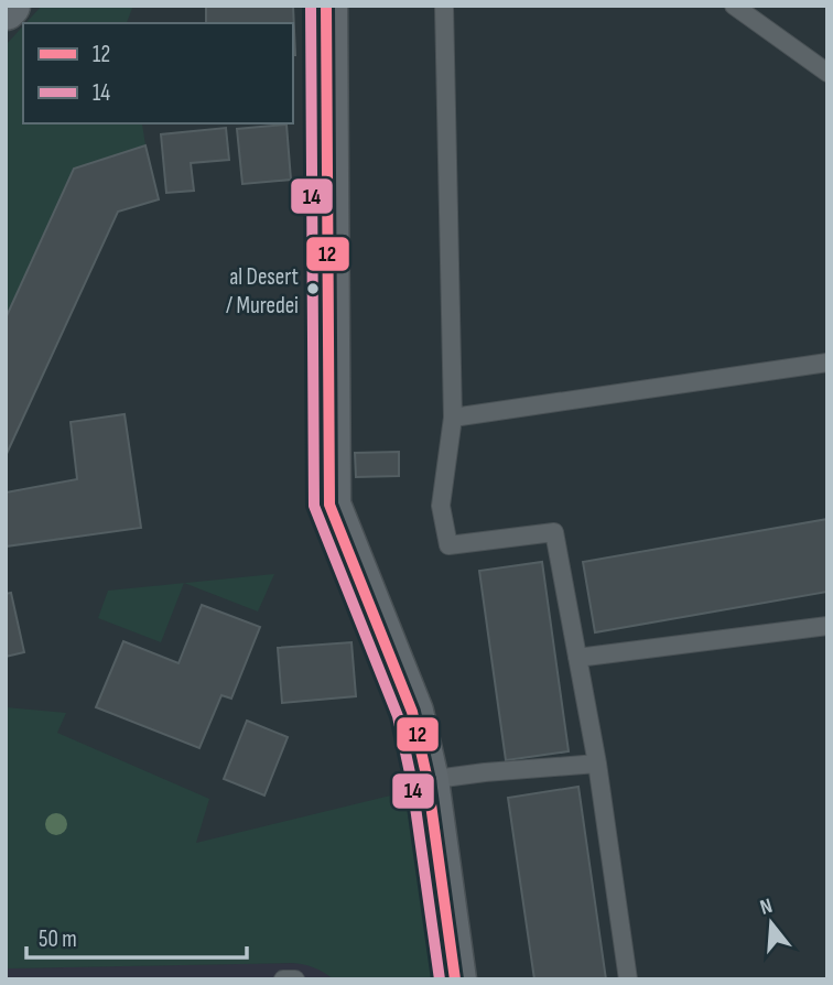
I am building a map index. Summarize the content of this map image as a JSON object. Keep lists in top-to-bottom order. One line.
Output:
{"places":["al Desert / Muredei"],"lines":["transit line 12","transit line 14"],"legend":["12","14"],"scale_bar":"50 m","north":"top"}
